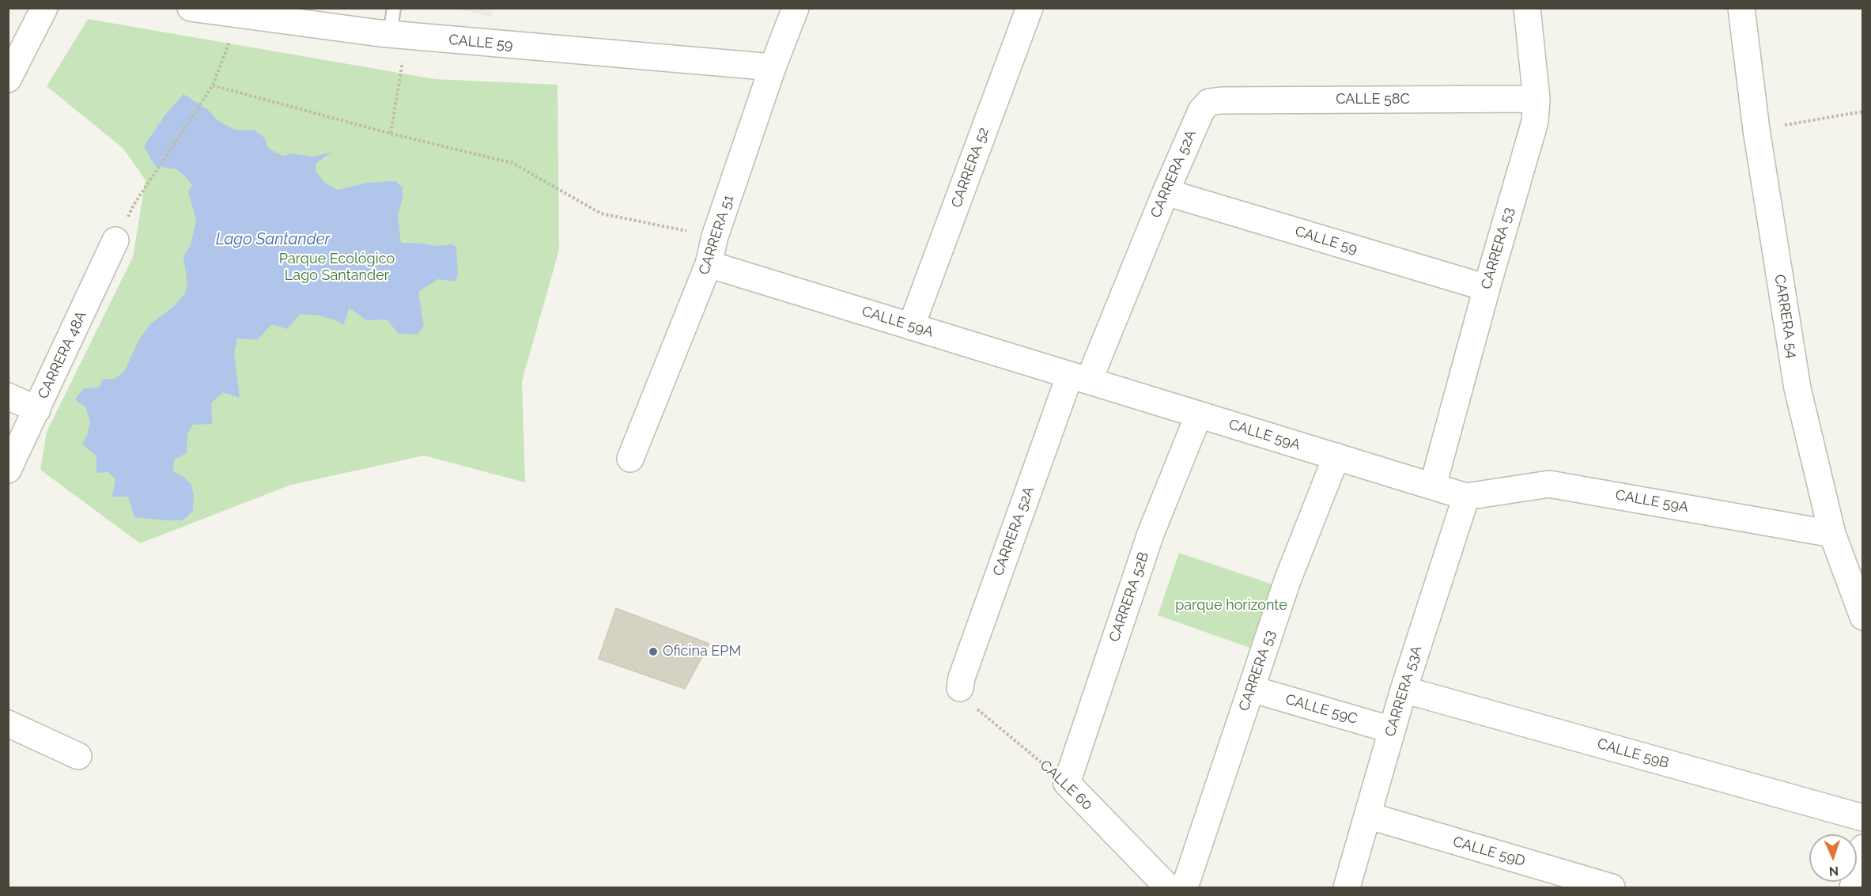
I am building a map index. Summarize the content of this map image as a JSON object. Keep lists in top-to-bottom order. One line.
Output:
{"streets":{"street":["CALLE 59","CALLE 58C","CARRERA 52","CARRERA 52A","CARRERA 51","CARRERA 53","CARRERA 54","CALLE 59A","CARRERA 48A","CARRERA 52B","CARRERA 53A","CALLE 59C","CALLE 59B","CALLE 60","CALLE 59D"]},"crossings":[["CALLE 59","CARRERA 52A"],["CALLE 59","CARRERA 51"],["CALLE 59","CARRERA 53"],["CALLE 58C","CARRERA 52A"],["CALLE 58C","CARRERA 53"],["CARRERA 52","CALLE 59A"],["CARRERA 52A","CALLE 59A"],["CARRERA 52A","CALLE 60"],["CARRERA 51","CALLE 59A"],["CARRERA 53","CALLE 59A"],["CARRERA 53","CALLE 59C"],["CARRERA 53","CALLE 60"],["CARRERA 54","CALLE 59A"],["CALLE 59A","CARRERA 52B"],["CALLE 59A","CARRERA 53A"],["CARRERA 52B","CALLE 60"],["CARRERA 53A","CALLE 59C"],["CARRERA 53A","CALLE 59B"],["CARRERA 53A","CALLE 59D"]],"water":["Lago Santander"],"parks":["Parque Ecológico Lago Santander","parque horizonte"],"places":["Oficina EPM"],"north":"bottom"}
